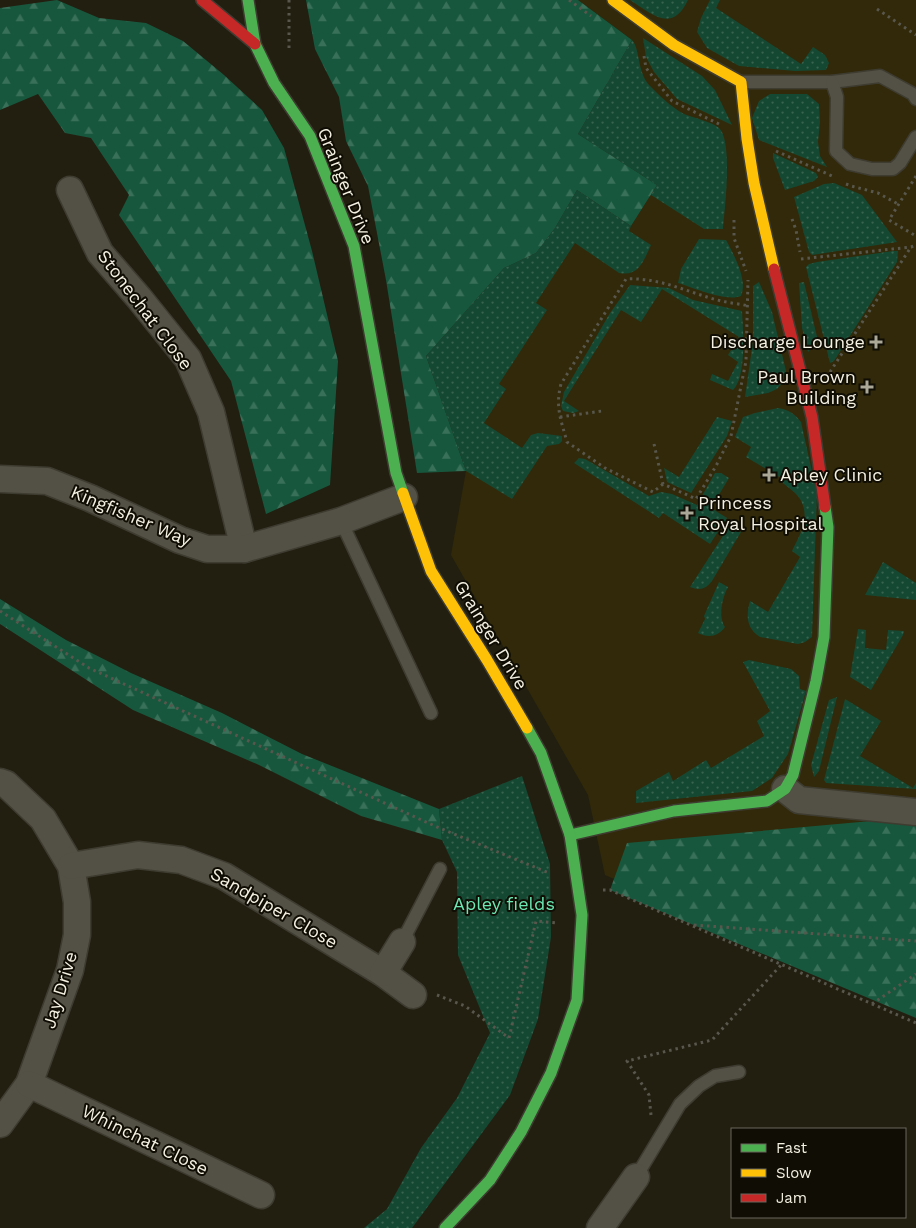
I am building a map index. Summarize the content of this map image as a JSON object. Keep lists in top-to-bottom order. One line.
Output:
{"streets":{"street":["Grainger Drive","Stonechat Close","Kingfisher Way","Sandpiper Close","Jay Drive","Whinchat Close"]},"crossings":[["Grainger Drive","Kingfisher Way"],["Stonechat Close","Kingfisher Way"],["Sandpiper Close","Jay Drive"],["Jay Drive","Whinchat Close"]],"parks":["Apley fields"],"places":{"health":["Discharge Lounge","Paul Brown Building","Apley Clinic","Princess Royal Hospital"]},"legend":["Fast","Slow","Jam"]}
